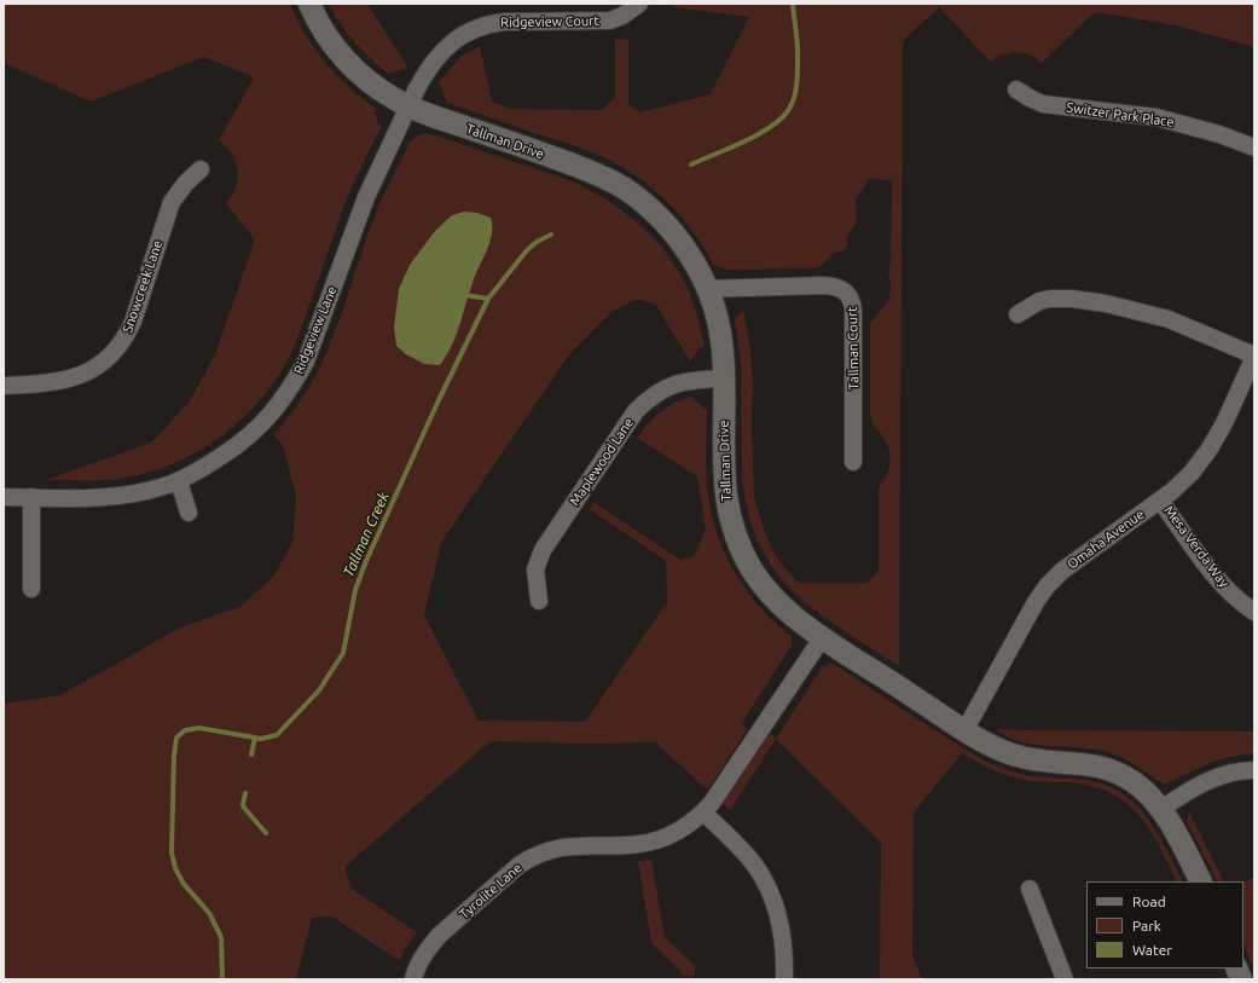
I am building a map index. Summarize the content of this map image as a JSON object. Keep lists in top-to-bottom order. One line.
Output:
{"streets":{"street":["Ridgeview Court","Switzer Park Place","Tallman Drive","Snowcreek Lane","Ridgeview Lane","Tallman Court","Maplewood Lane","Omaha Avenue","Mesa Verda Way","Tyrolite Lane"]},"crossings":[["Ridgeview Court","Tallman Drive"],["Ridgeview Court","Ridgeview Lane"],["Tallman Drive","Ridgeview Lane"],["Tallman Drive","Tallman Court"],["Tallman Drive","Maplewood Lane"],["Tallman Drive","Omaha Avenue"],["Tallman Drive","Tyrolite Lane"],["Omaha Avenue","Mesa Verda Way"]],"water":["Tallman Creek"],"legend":["Road","Park","Water"]}
